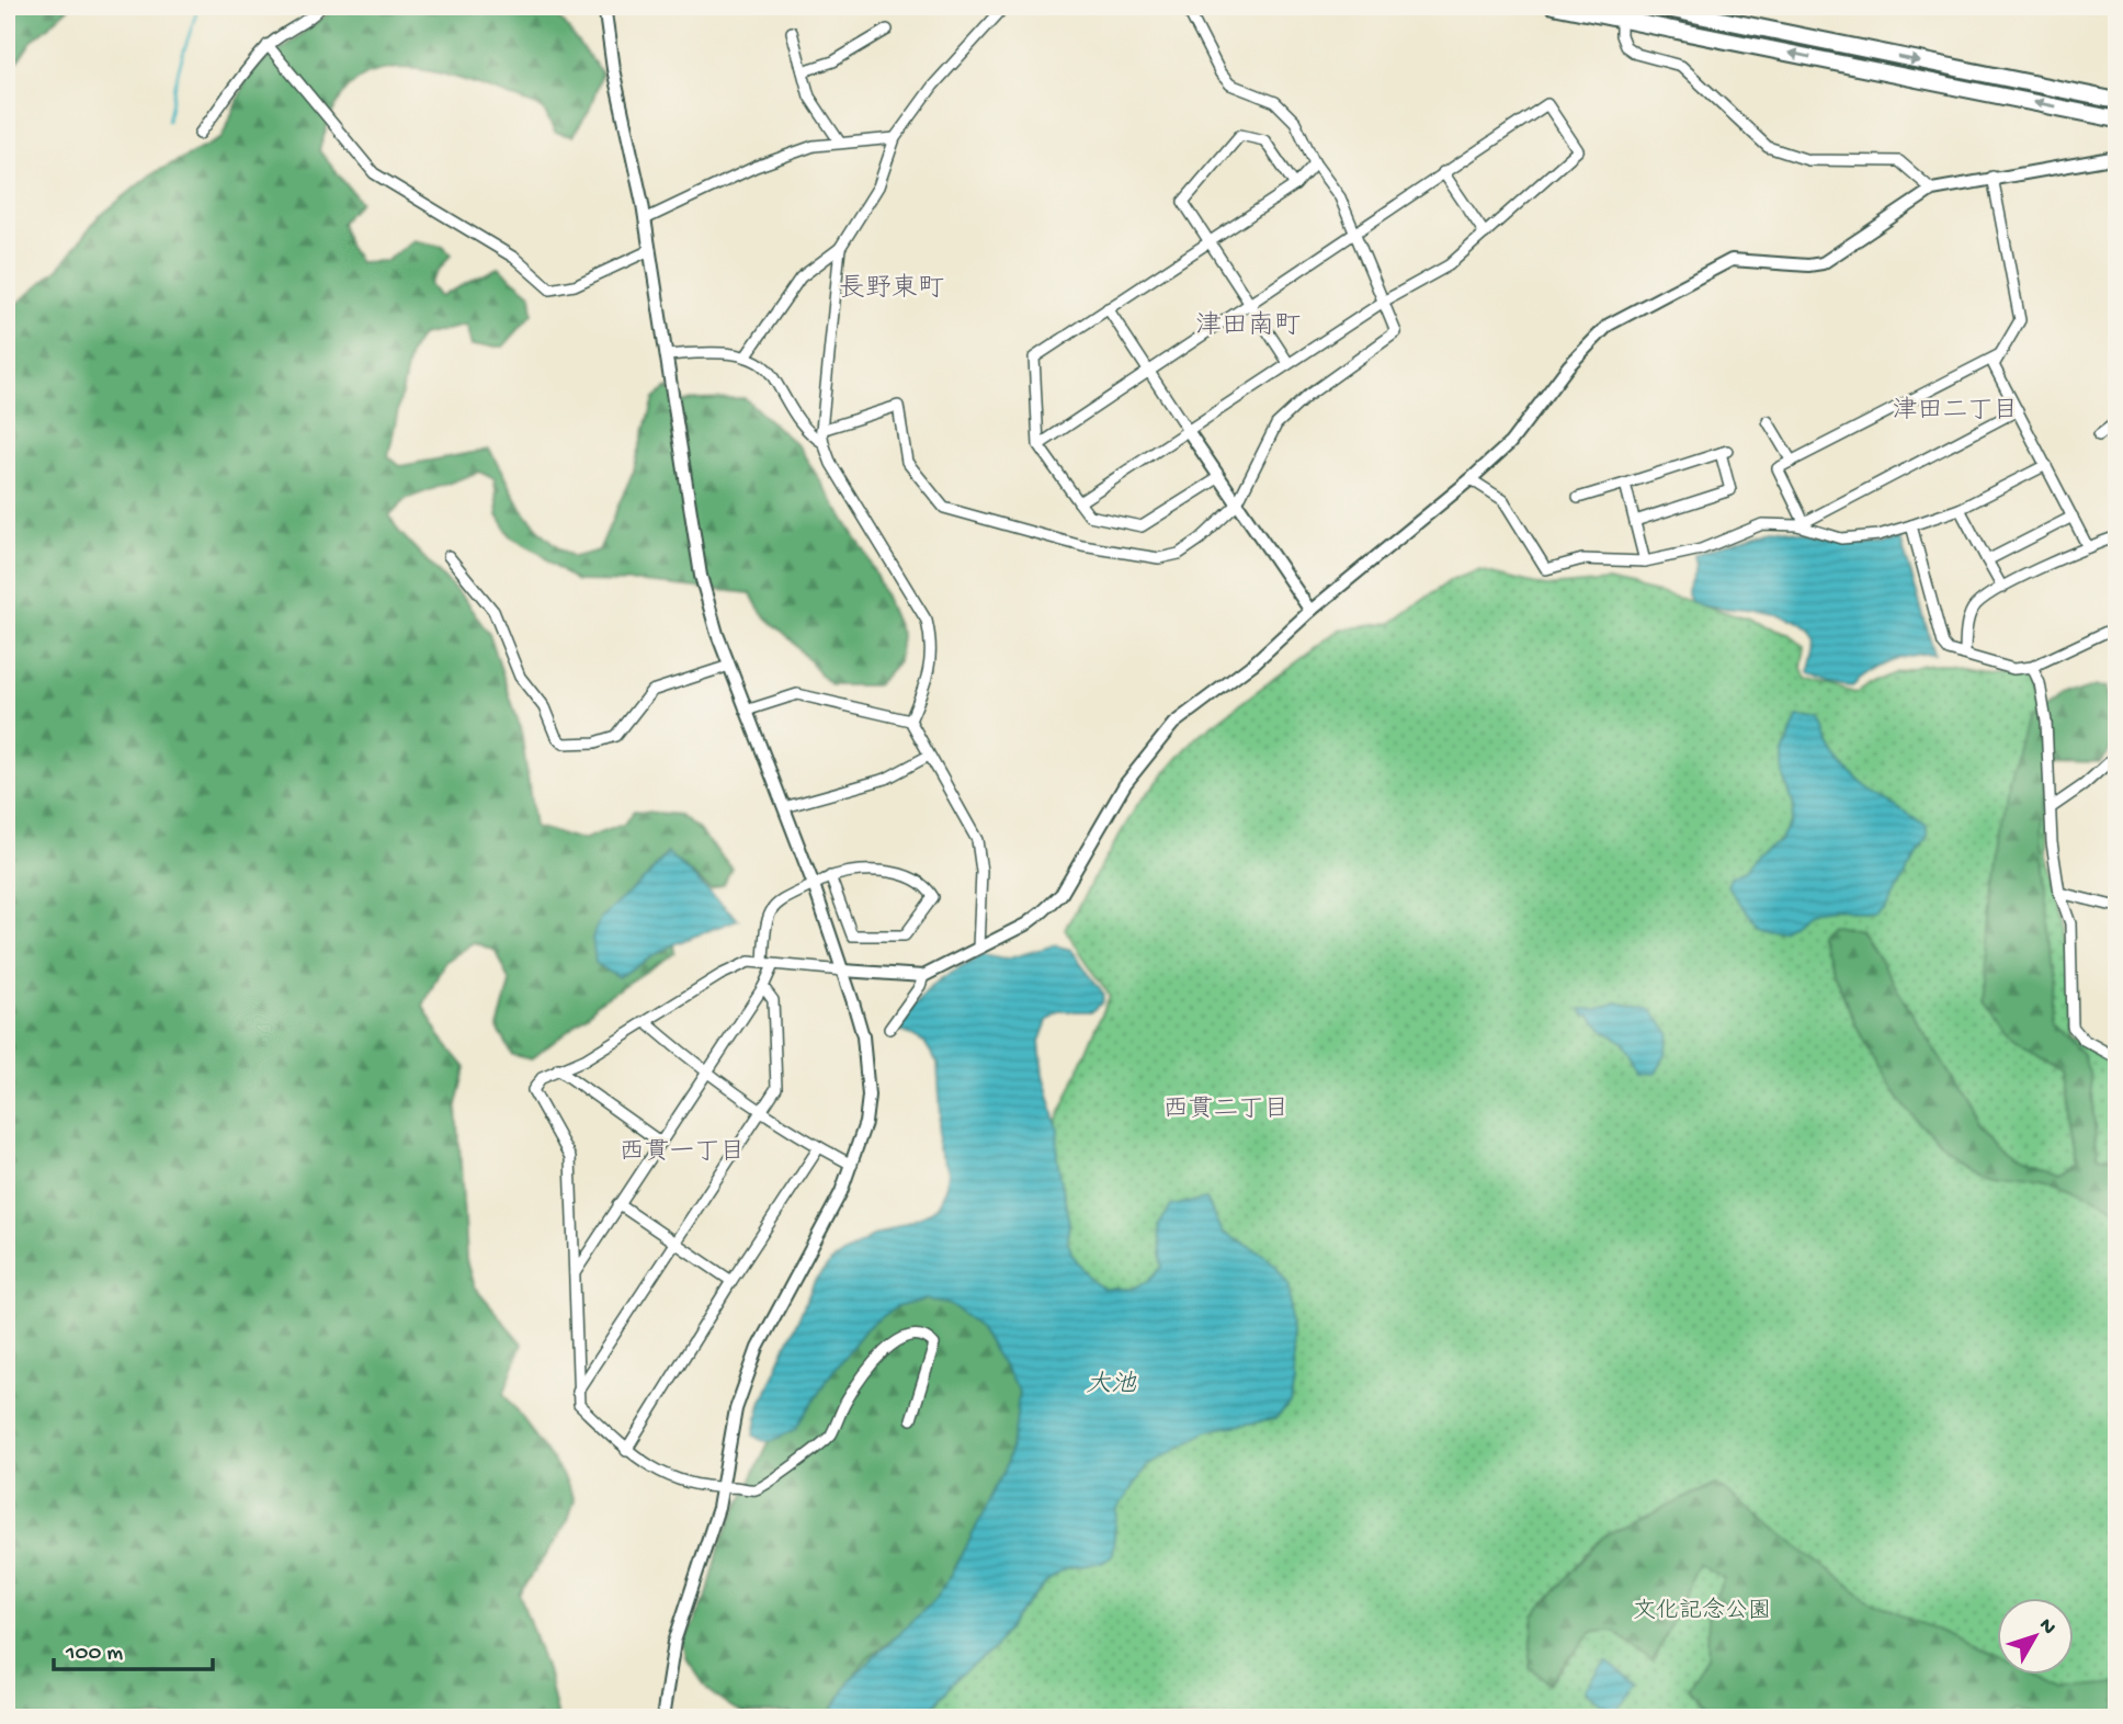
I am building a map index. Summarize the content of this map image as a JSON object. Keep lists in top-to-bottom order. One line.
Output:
{"districts":["長野東町","津田南町","津田二丁目","西貫二丁目","西貫一丁目"],"water":["大池"],"parks":["文化記念公園"],"scale_bar":"100 m","north":"top right"}
